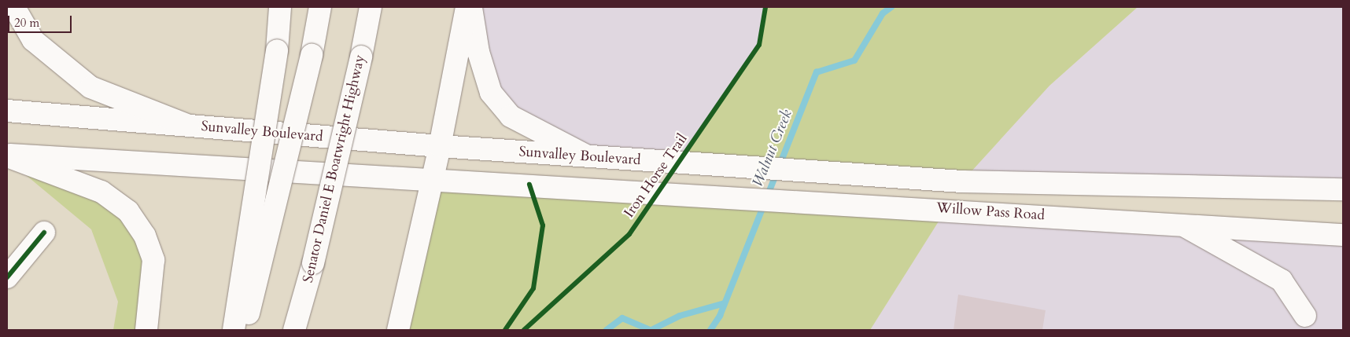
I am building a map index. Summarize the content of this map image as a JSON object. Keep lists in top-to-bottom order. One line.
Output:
{"streets":{"main road":["Sunvalley Boulevard","Senator Daniel E Boatwright Highway","Willow Pass Road"],"cycle path":["Iron Horse Trail"]},"crossings":[["Sunvalley Boulevard","Willow Pass Road"]],"water":["Walnut Creek"],"scale_bar":"20 m"}
